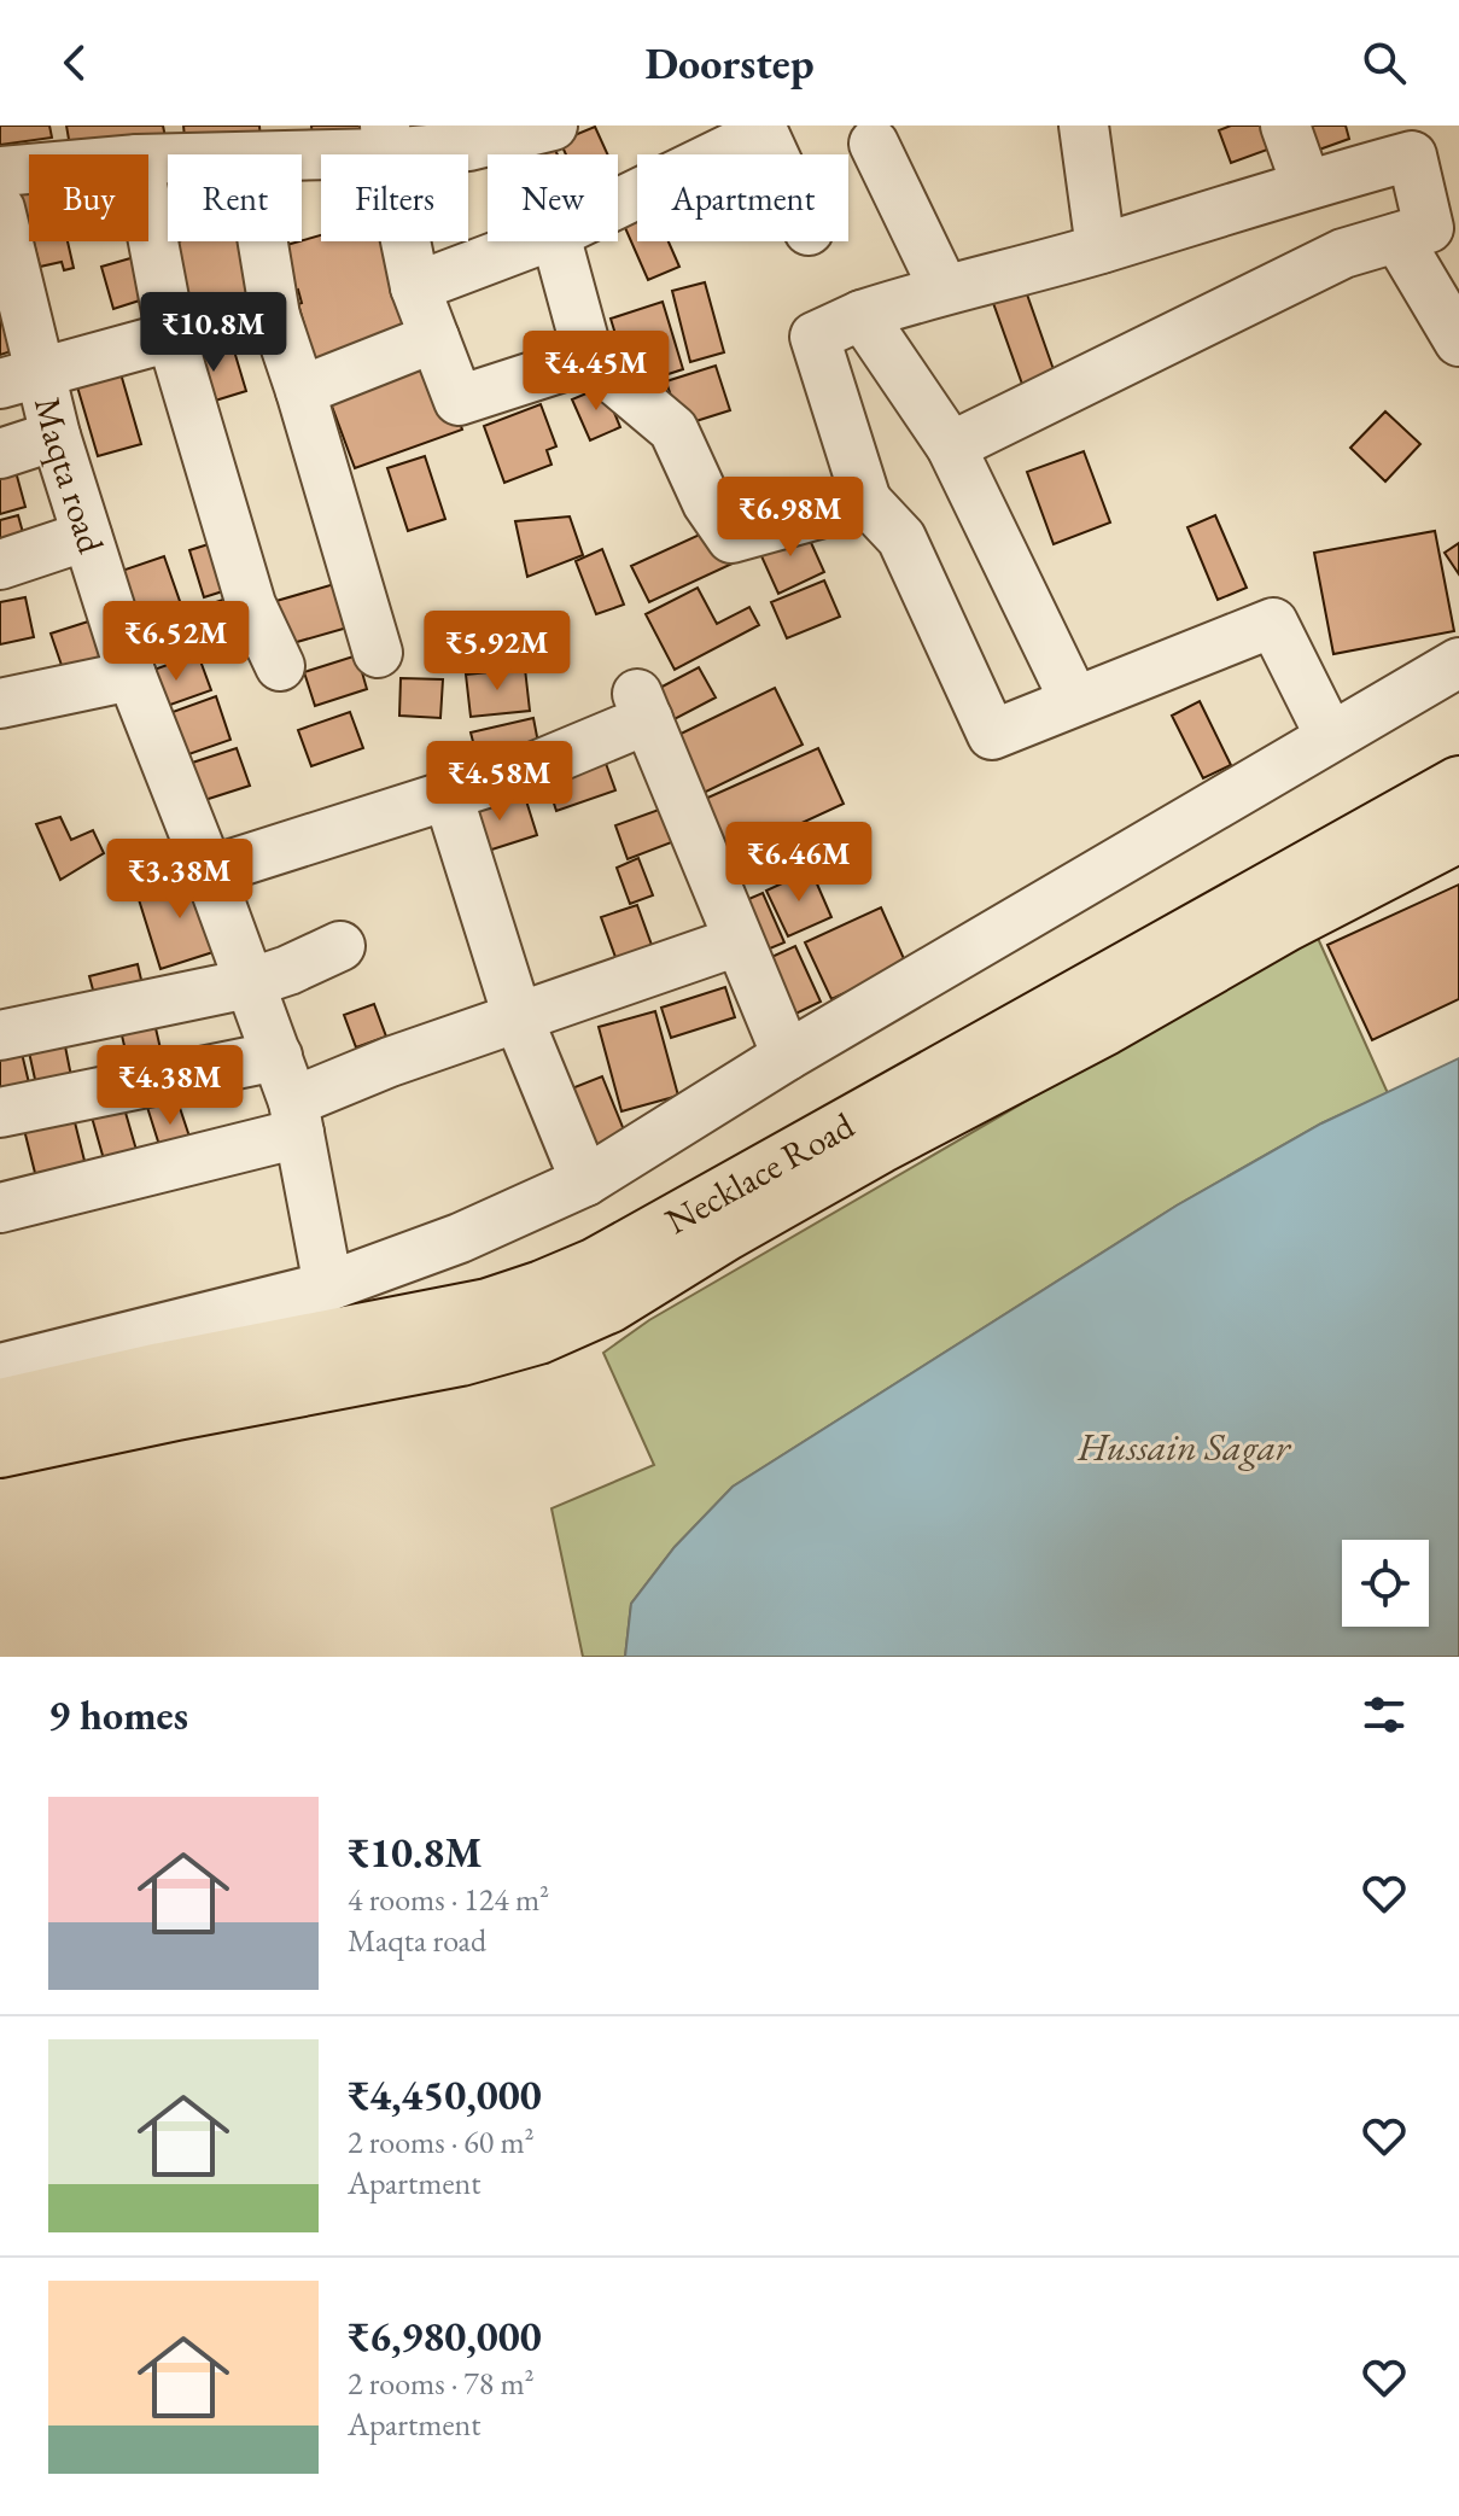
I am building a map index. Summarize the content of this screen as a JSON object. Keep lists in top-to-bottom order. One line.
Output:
{"streets":{"main road":["Necklace Road"],"street":["Maqta road"]},"water":["Hussain Sagar"],"page":{"header":"Doorstep","chip":["Buy","Rent","Filters","New","Apartment"],"price":["₹10.8M","₹4.45M","₹6.98M","₹6.52M","₹5.92M","₹4.58M","₹6.46M","₹3.38M","₹4.38M"],"heading":"9 homes","list":[{"name":"₹10.8M","note":"4 rooms · 124 m² · Maqta road"},{"name":"₹4,450,000","note":"2 rooms · 60 m² · Apartment"},{"name":"₹6,980,000","note":"2 rooms · 78 m² · Apartment"}]}}
